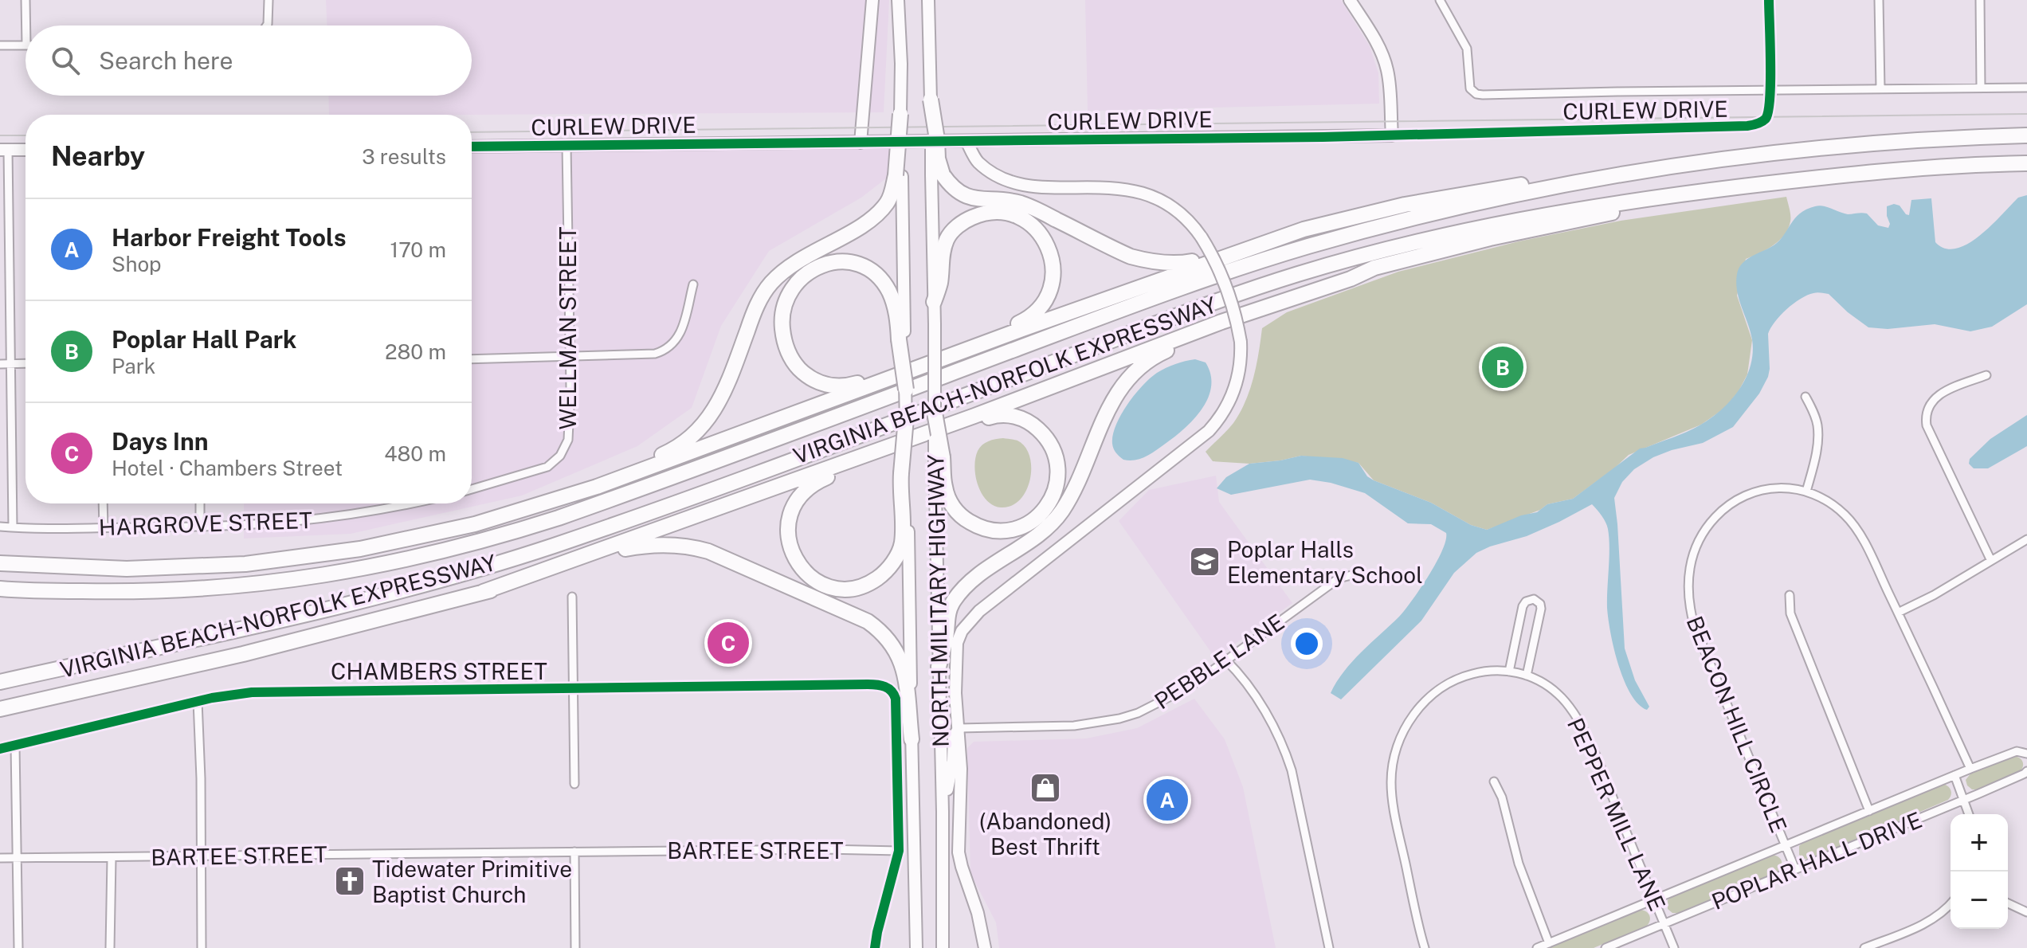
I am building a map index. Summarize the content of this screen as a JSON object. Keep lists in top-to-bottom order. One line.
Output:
{"streets":{"highway":["VIRGINIA BEACH-NORFOLK EXPRESSWAY"],"street":["CURLEW DRIVE","WELLMAN STREET","HARGROVE STREET","NORTH MILITARY HIGHWAY","PEBBLE LANE","CHAMBERS STREET","BEACON HILL CIRCLE","PEPPER MILL LANE","BARTEE STREET","POPLAR HALL DRIVE"]},"crossings":[["CURLEW DRIVE","WELLMAN STREET"],["CHAMBERS STREET","BARTEE STREET"],["BEACON HILL CIRCLE","POPLAR HALL DRIVE"],["PEPPER MILL LANE","POPLAR HALL DRIVE"]],"places":{"school or university":["Poplar Halls Elementary School"],"shop":["(Abandoned) Best Thrift"],"church":["Tidewater Primitive Baptist Church"]},"page":{"search":"Search here","heading":["Nearby","3 results"],"list":[{"mark":"A","name":"Harbor Freight Tools","note":"Shop","value":"170 m"},{"mark":"B","name":"Poplar Hall Park","note":"Park","value":"280 m"},{"mark":"C","name":"Days Inn","note":"Hotel · Chambers Street","value":"480 m"}],"pins":["B","C","A"],"map_buttons":["+","−"]}}
